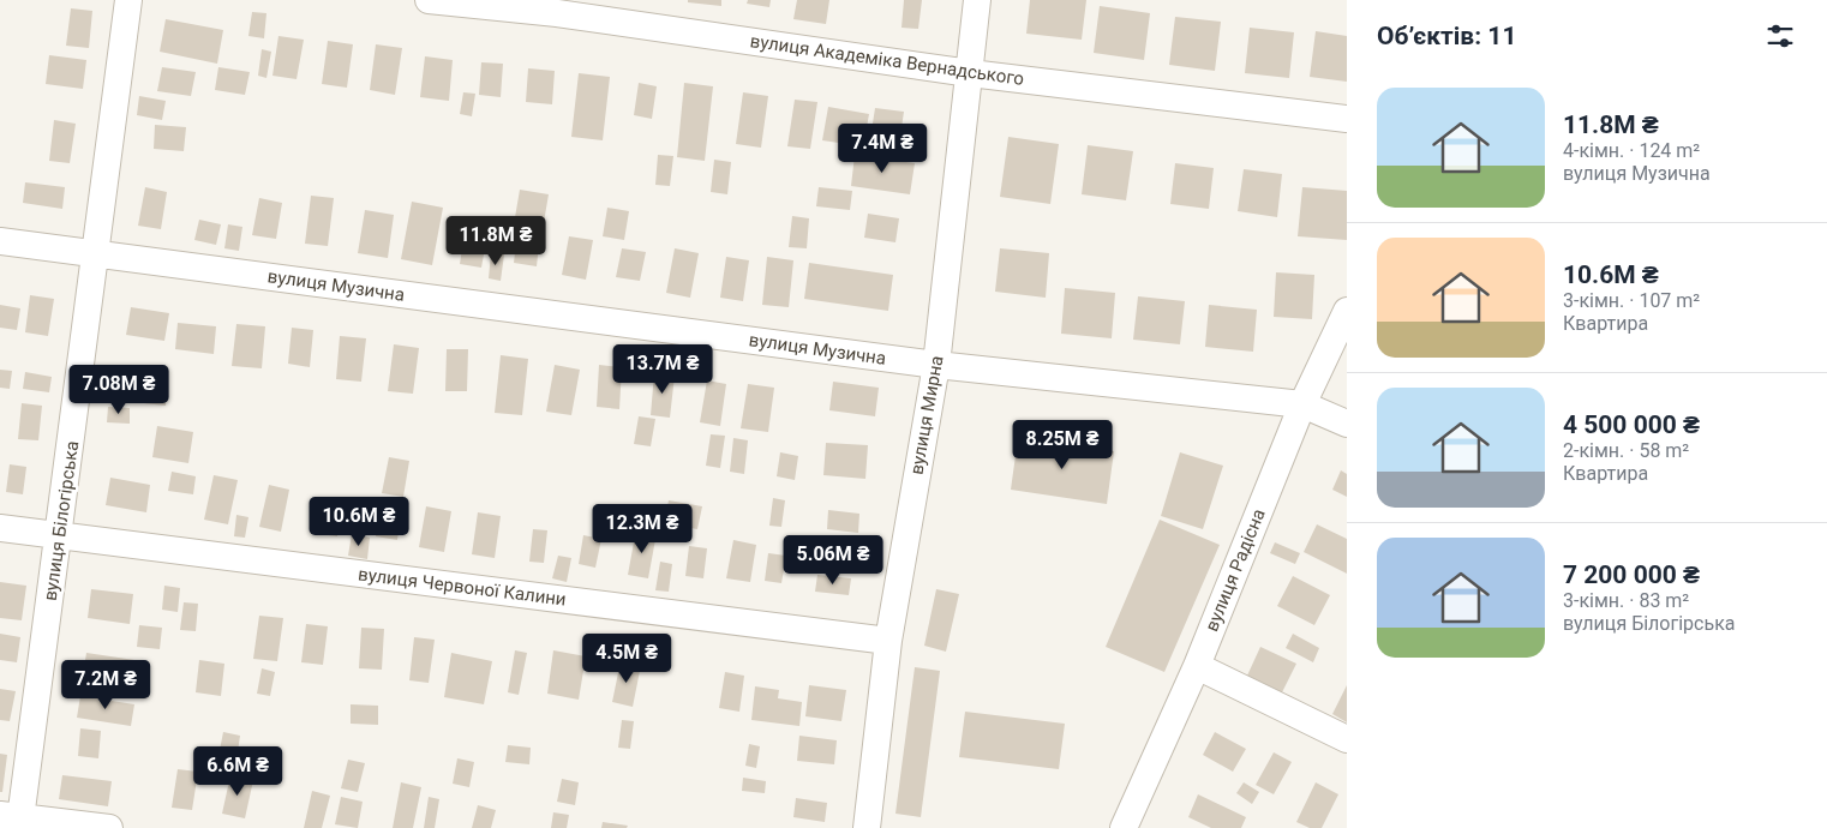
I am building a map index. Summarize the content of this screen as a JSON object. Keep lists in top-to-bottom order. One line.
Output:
{"streets":{"street":["вулиця Академіка Вернадського","вулиця Музична","вулиця Мирна","вулиця Білогірська","вулиця Радісна","вулиця Червоної Калини"]},"crossings":[["вулиця Академіка Вернадського","вулиця Мирна"],["вулиця Музична","вулиця Мирна"],["вулиця Музична","вулиця Білогірська"],["вулиця Музична","вулиця Радісна"],["вулиця Мирна","вулиця Червоної Калини"],["вулиця Білогірська","вулиця Червоної Калини"]],"page":{"heading":"Об’єктів: 11","list":[{"name":"11.8M ₴","note":"4-кімн. · 124 m² · вулиця Музична"},{"name":"10.6M ₴","note":"3-кімн. · 107 m² · Квартира"},{"name":"4 500 000 ₴","note":"2-кімн. · 58 m² · Квартира"},{"name":"7 200 000 ₴","note":"3-кімн. · 83 m² · вулиця Білогірська"}],"price":["7.4M ₴","11.8M ₴","13.7M ₴","7.08M ₴","8.25M ₴","10.6M ₴","12.3M ₴","5.06M ₴","4.5M ₴","7.2M ₴","6.6M ₴"]}}
